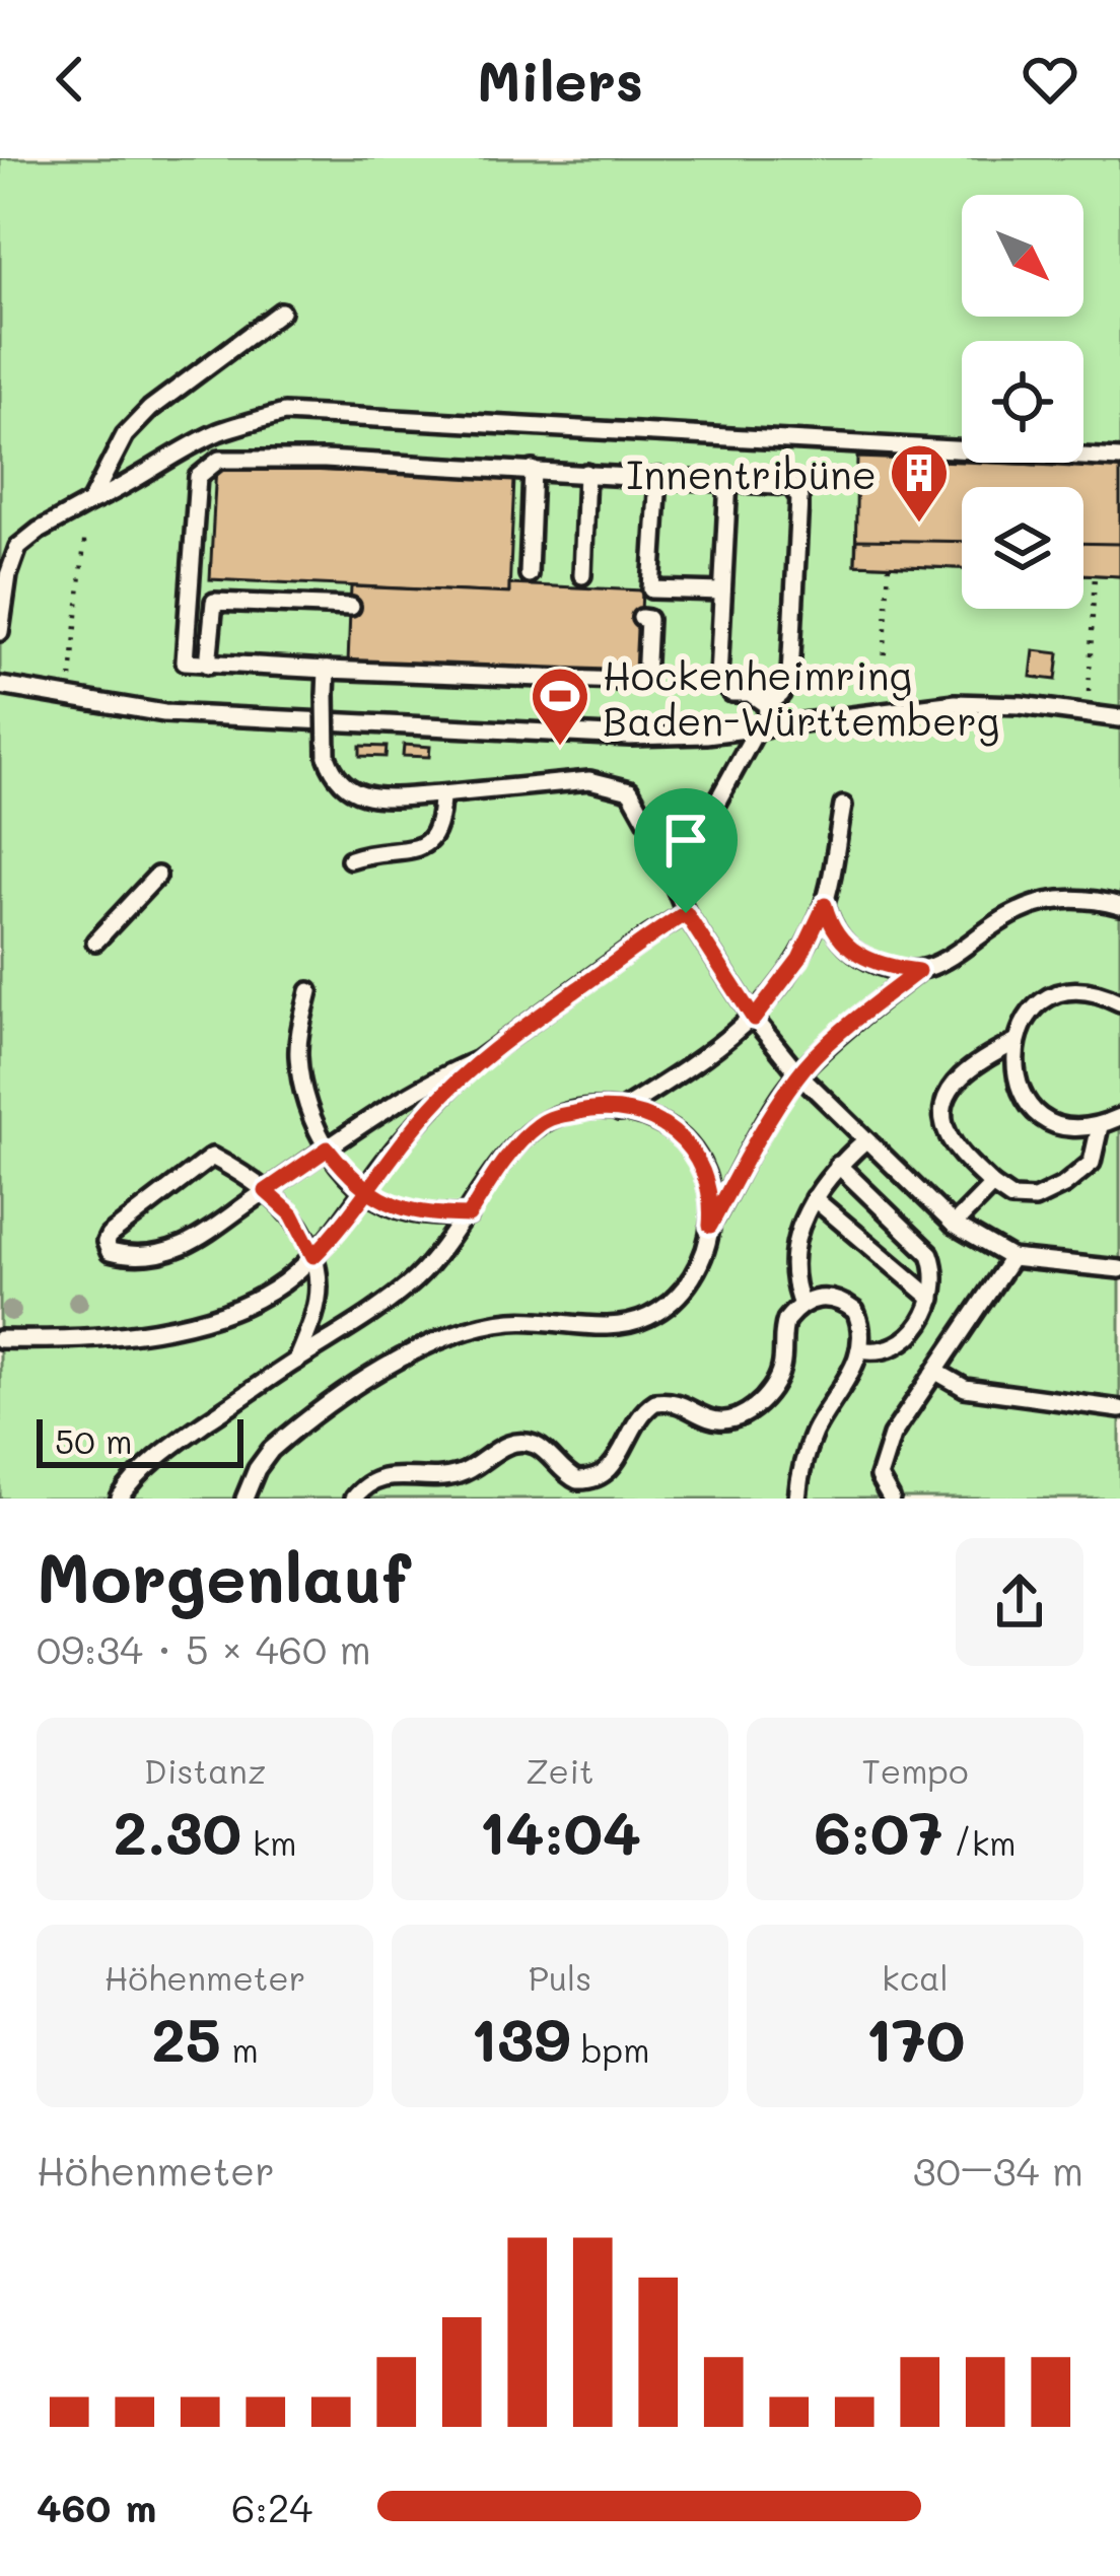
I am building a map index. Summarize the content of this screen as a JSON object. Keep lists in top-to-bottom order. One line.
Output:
{"places":{"building":["Innentribüne"],"sports":["Hockenheimring Baden-Württemberg"]},"scale_bar":"50 m","north":"bottom right","page":{"header":"Milers","scale":"50 m","heading":["Morgenlauf","09:34 · 5 × 460 m"],"stats":[["Distanz","2.30 km"],["Zeit","14:04"],["Tempo","6:07 /km"],["Höhenmeter","25 m"],["Puls","139 bpm"],["kcal","170"]],"chart":["Höhenmeter","30–34 m"],"list":[{"name":"460 m","note":"6:24"}]}}
